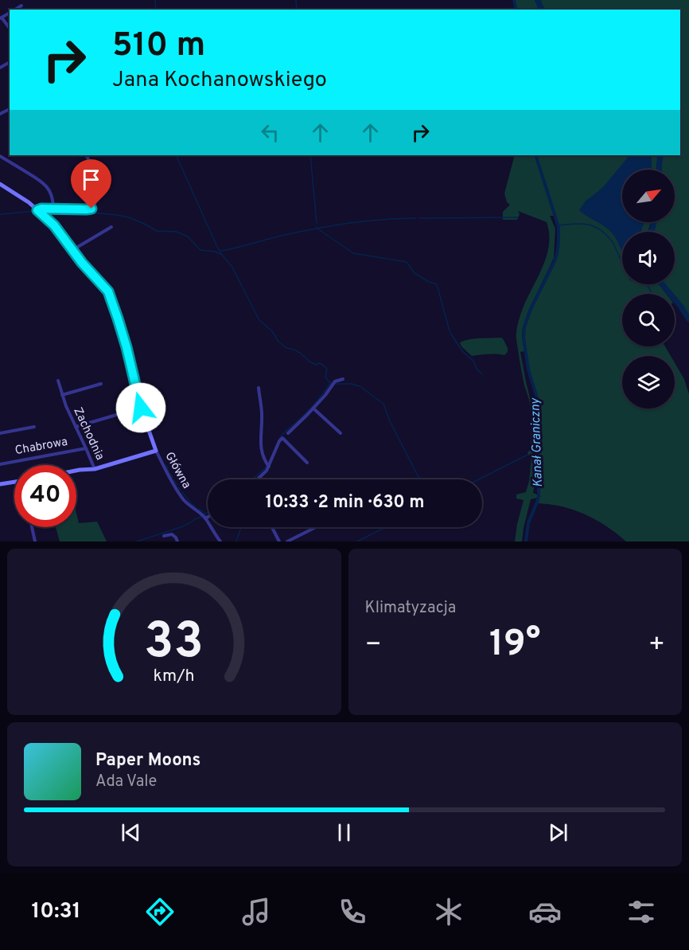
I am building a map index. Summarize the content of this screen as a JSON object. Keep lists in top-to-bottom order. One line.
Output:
{"streets":{"street":["Zachodnia","Chabrowa","Główna"]},"crossings":[["Zachodnia","Chabrowa"],["Zachodnia","Główna"]],"water":["Kanał Graniczny"],"north":"top right","page":{"turn":["510 m","Jana Kochanowskiego"],"limit":"40","trip":"10:33 · 2 min · 630 m","tile":"Klimatyzacja","heat":["−","19°","+"],"song":["Paper Moons","Ada Vale"],"tabs":"10:31","gauge":["33","km/h"]}}
